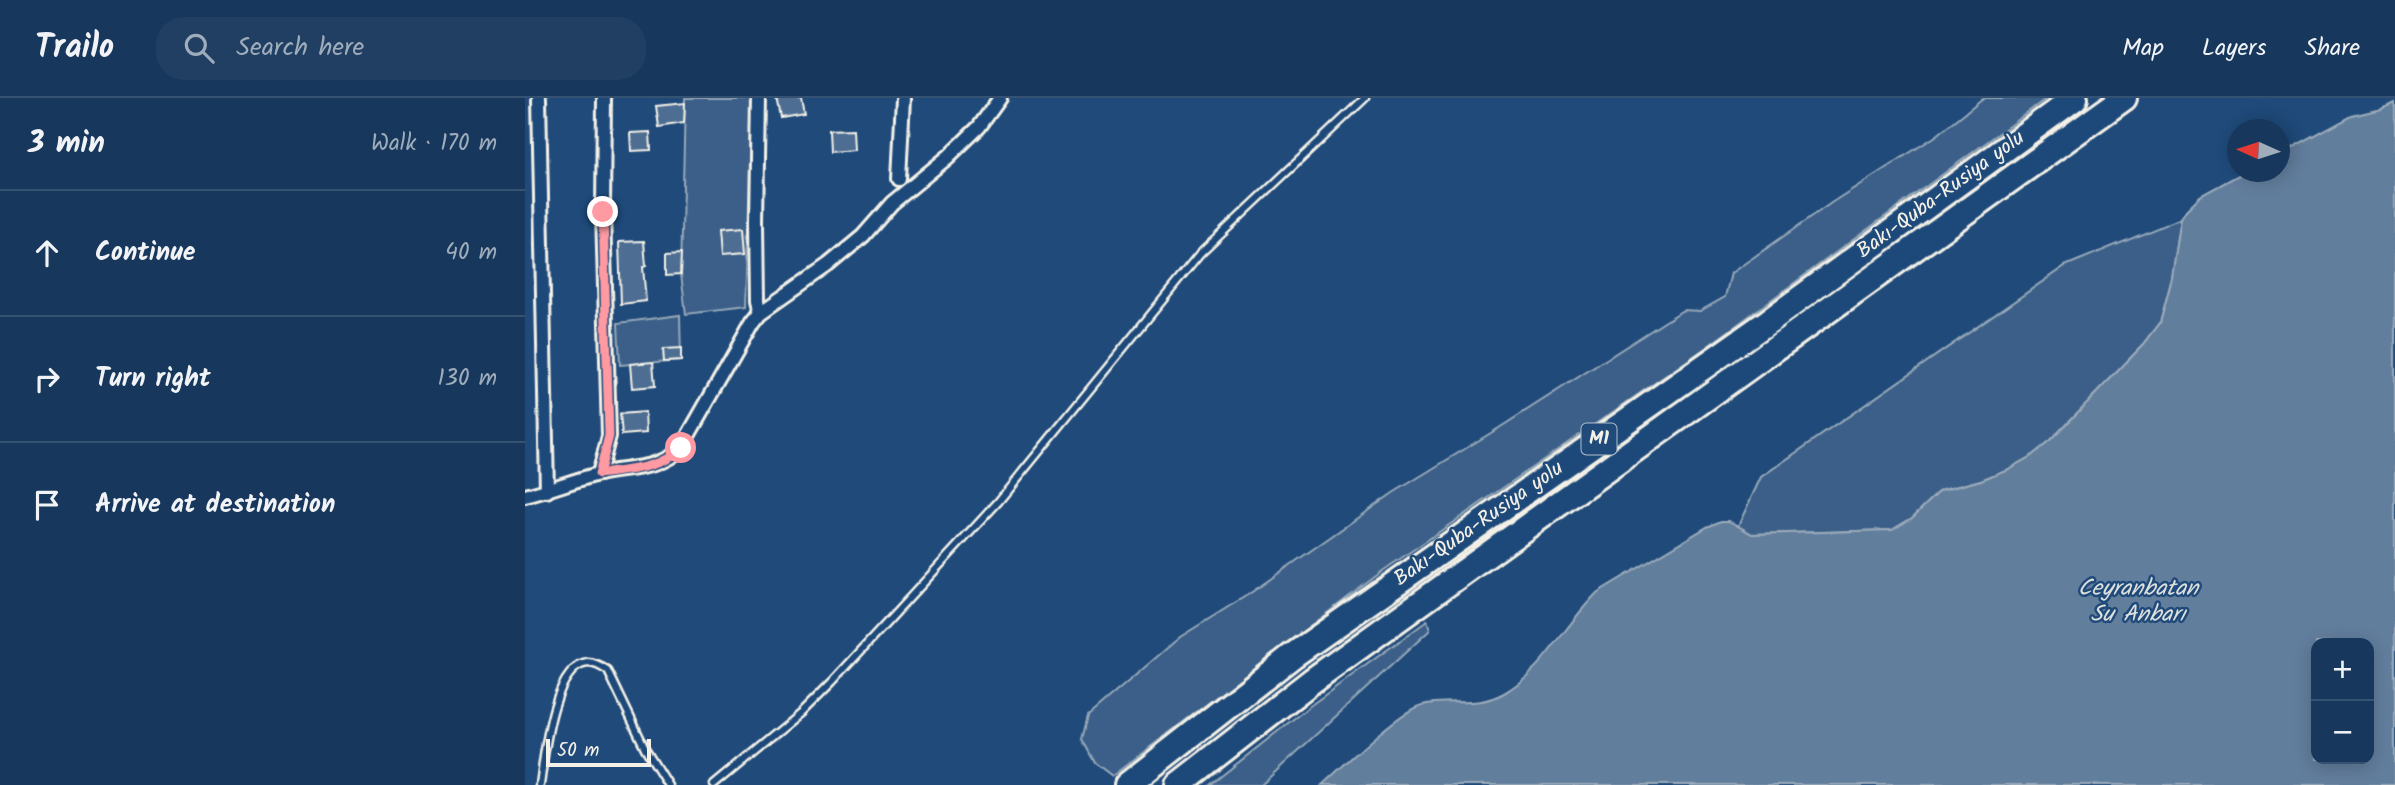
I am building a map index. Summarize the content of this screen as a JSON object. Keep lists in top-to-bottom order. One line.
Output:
{"streets":{"highway":["Bakı-Quba-Rusiya yolu","M1"]},"water":["Ceyranbatan Su Anbarı"],"scale_bar":"50 m","north":"left","page":{"header":"Trailo","search":"Search here","nav":["Map","Layers","Share"],"heading":["3 min","Walk · 170 m"],"list":[["Continue","40 m"],["Turn right","130 m"],"Arrive at destination"],"map_buttons":["+","−"],"scale":"50 m"}}
